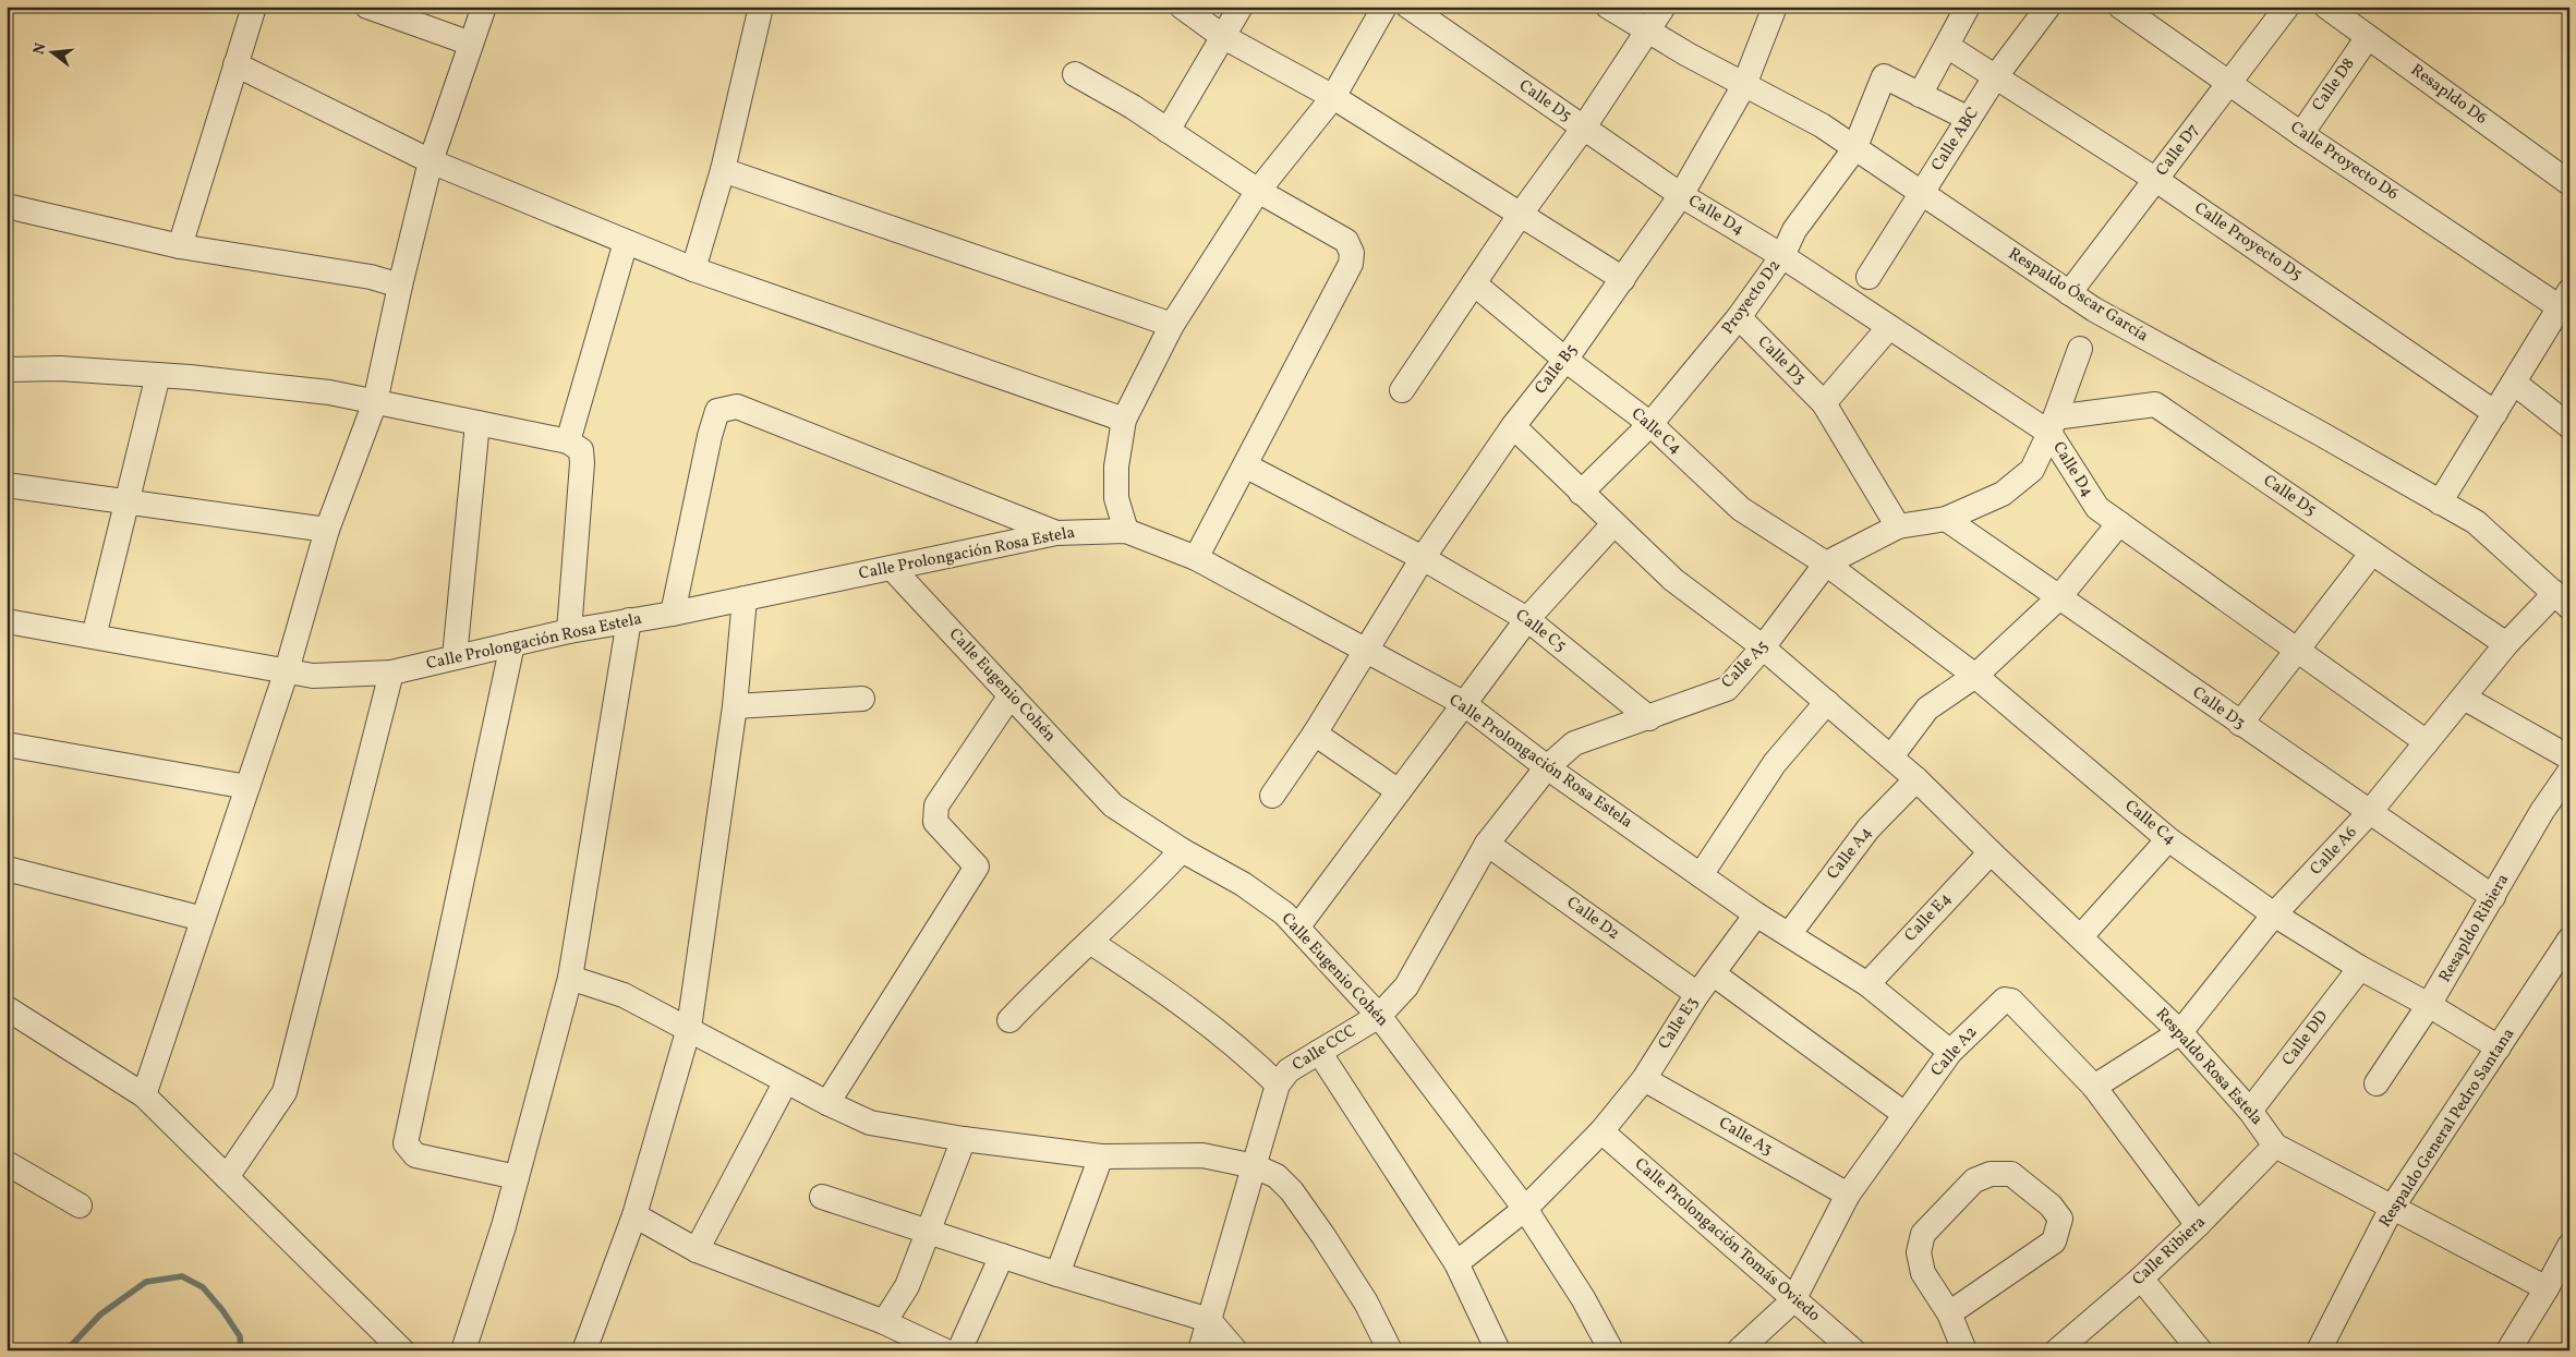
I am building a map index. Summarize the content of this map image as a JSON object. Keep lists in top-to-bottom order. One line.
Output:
{"streets":{"street":["Calle D8","Resapldo D6","Calle D5","Calle ABC","Calle D7","Calle Proyecto D6","Calle D4","Calle Proyecto D5","Respaldo Óscar García","Proyecto D2","Calle D3","Calle B5","Calle C4","Calle Prolongación Rosa Estela","Calle C5","Calle A5","Calle Eugenio Cohén","Calle A6","Calle A4","Calle E4","Calle D2","Resapldo Ribiera","Calle E3","Calle DD","Calle CCC","Calle A2","Respaldo Rosa Estela","Respaldo General Pedro Santana","Calle A3","Calle Prolongación Tomás Oviedo","Calle Ribiera"]},"crossings":[["Calle D8","Resapldo D6"],["Calle D8","Calle Proyecto D6"],["Calle D5","Calle D4"],["Calle D5","Calle B5"],["Calle D5","Calle A5"],["Calle D5","Calle A6"],["Calle ABC","Calle Proyecto D5"],["Calle ABC","Respaldo Óscar García"],["Calle D7","Calle Proyecto D6"],["Calle D7","Calle Proyecto D5"],["Calle D7","Respaldo Óscar García"],["Calle D4","Proyecto D2"],["Calle D4","Calle B5"],["Calle D4","Calle A5"],["Calle D4","Calle A6"],["Respaldo Óscar García","Proyecto D2"],["Respaldo Óscar García","Calle B5"],["Respaldo Óscar García","Calle A6"],["Proyecto D2","Calle D3"],["Proyecto D2","Calle C4"],["Proyecto D2","Respaldo Rosa Estela"],["Calle D3","Calle A5"],["Calle D3","Calle A6"],["Calle D3","Resapldo Ribiera"],["Calle B5","Calle C4"],["Calle B5","Calle Prolongación Rosa Estela"],["Calle B5","Calle C5"],["Calle B5","Respaldo Rosa Estela"],["Calle C4","Calle A5"],["Calle C4","Calle A6"],["Calle C4","Resapldo Ribiera"],["Calle C4","Calle DD"],["Calle C4","Respaldo General Pedro Santana"],["Calle Prolongación Rosa Estela","Calle A5"],["Calle Prolongación Rosa Estela","Calle Eugenio Cohén"],["Calle Prolongación Rosa Estela","Calle A4"],["Calle Prolongación Rosa Estela","Calle E4"],["Calle Prolongación Rosa Estela","Calle E3"],["Calle Prolongación Rosa Estela","Calle A2"],["Calle C5","Calle A5"],["Calle A5","Calle D2"],["Calle A5","Calle CCC"],["Calle A5","Respaldo Rosa Estela"],["Calle Eugenio Cohén","Calle E3"],["Calle Eugenio Cohén","Calle CCC"],["Calle A6","Calle A2"],["Calle A6","Respaldo Rosa Estela"],["Calle A4","Respaldo Rosa Estela"],["Calle E4","Respaldo Rosa Estela"],["Calle D2","Calle E3"],["Calle D2","Calle CCC"],["Calle E3","Calle A3"],["Calle E3","Calle Prolongación Tomás Oviedo"],["Calle DD","Respaldo Rosa Estela"],["Calle A2","Calle A3"],["Calle A2","Calle Prolongación Tomás Oviedo"],["Calle A2","Calle Ribiera"],["Respaldo Rosa Estela","Respaldo General Pedro Santana"],["Respaldo Rosa Estela","Calle Ribiera"]],"north":"left"}
